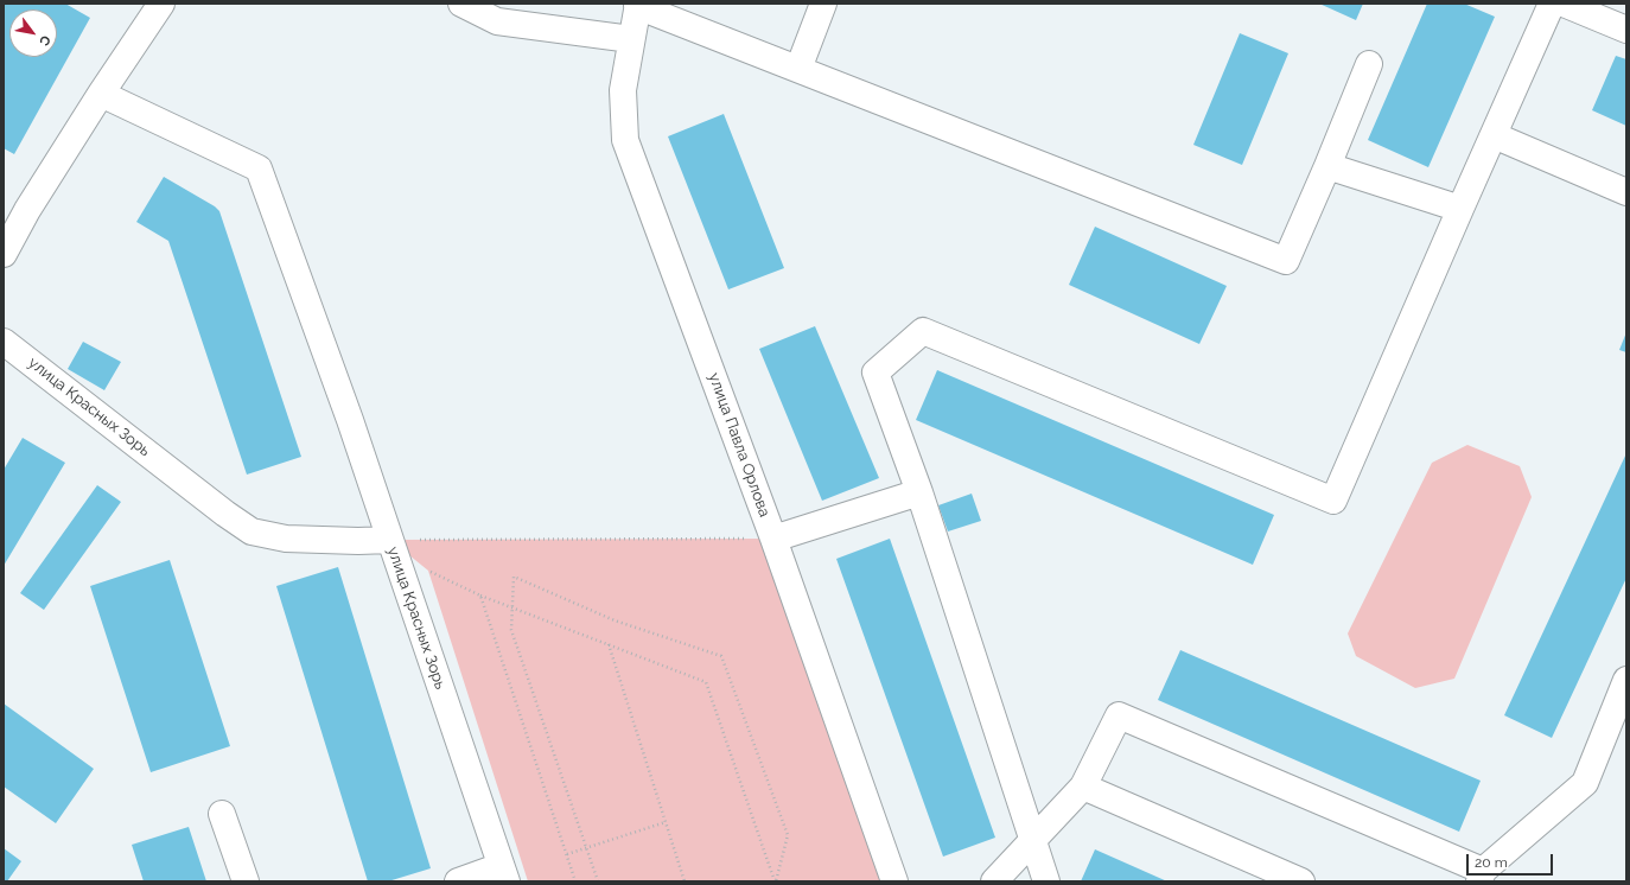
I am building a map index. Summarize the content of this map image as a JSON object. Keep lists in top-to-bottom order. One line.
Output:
{"streets":{"street":["улица Красных Зорь","улица Павла Орлова"]},"scale_bar":"20 m","north":"bottom right"}
